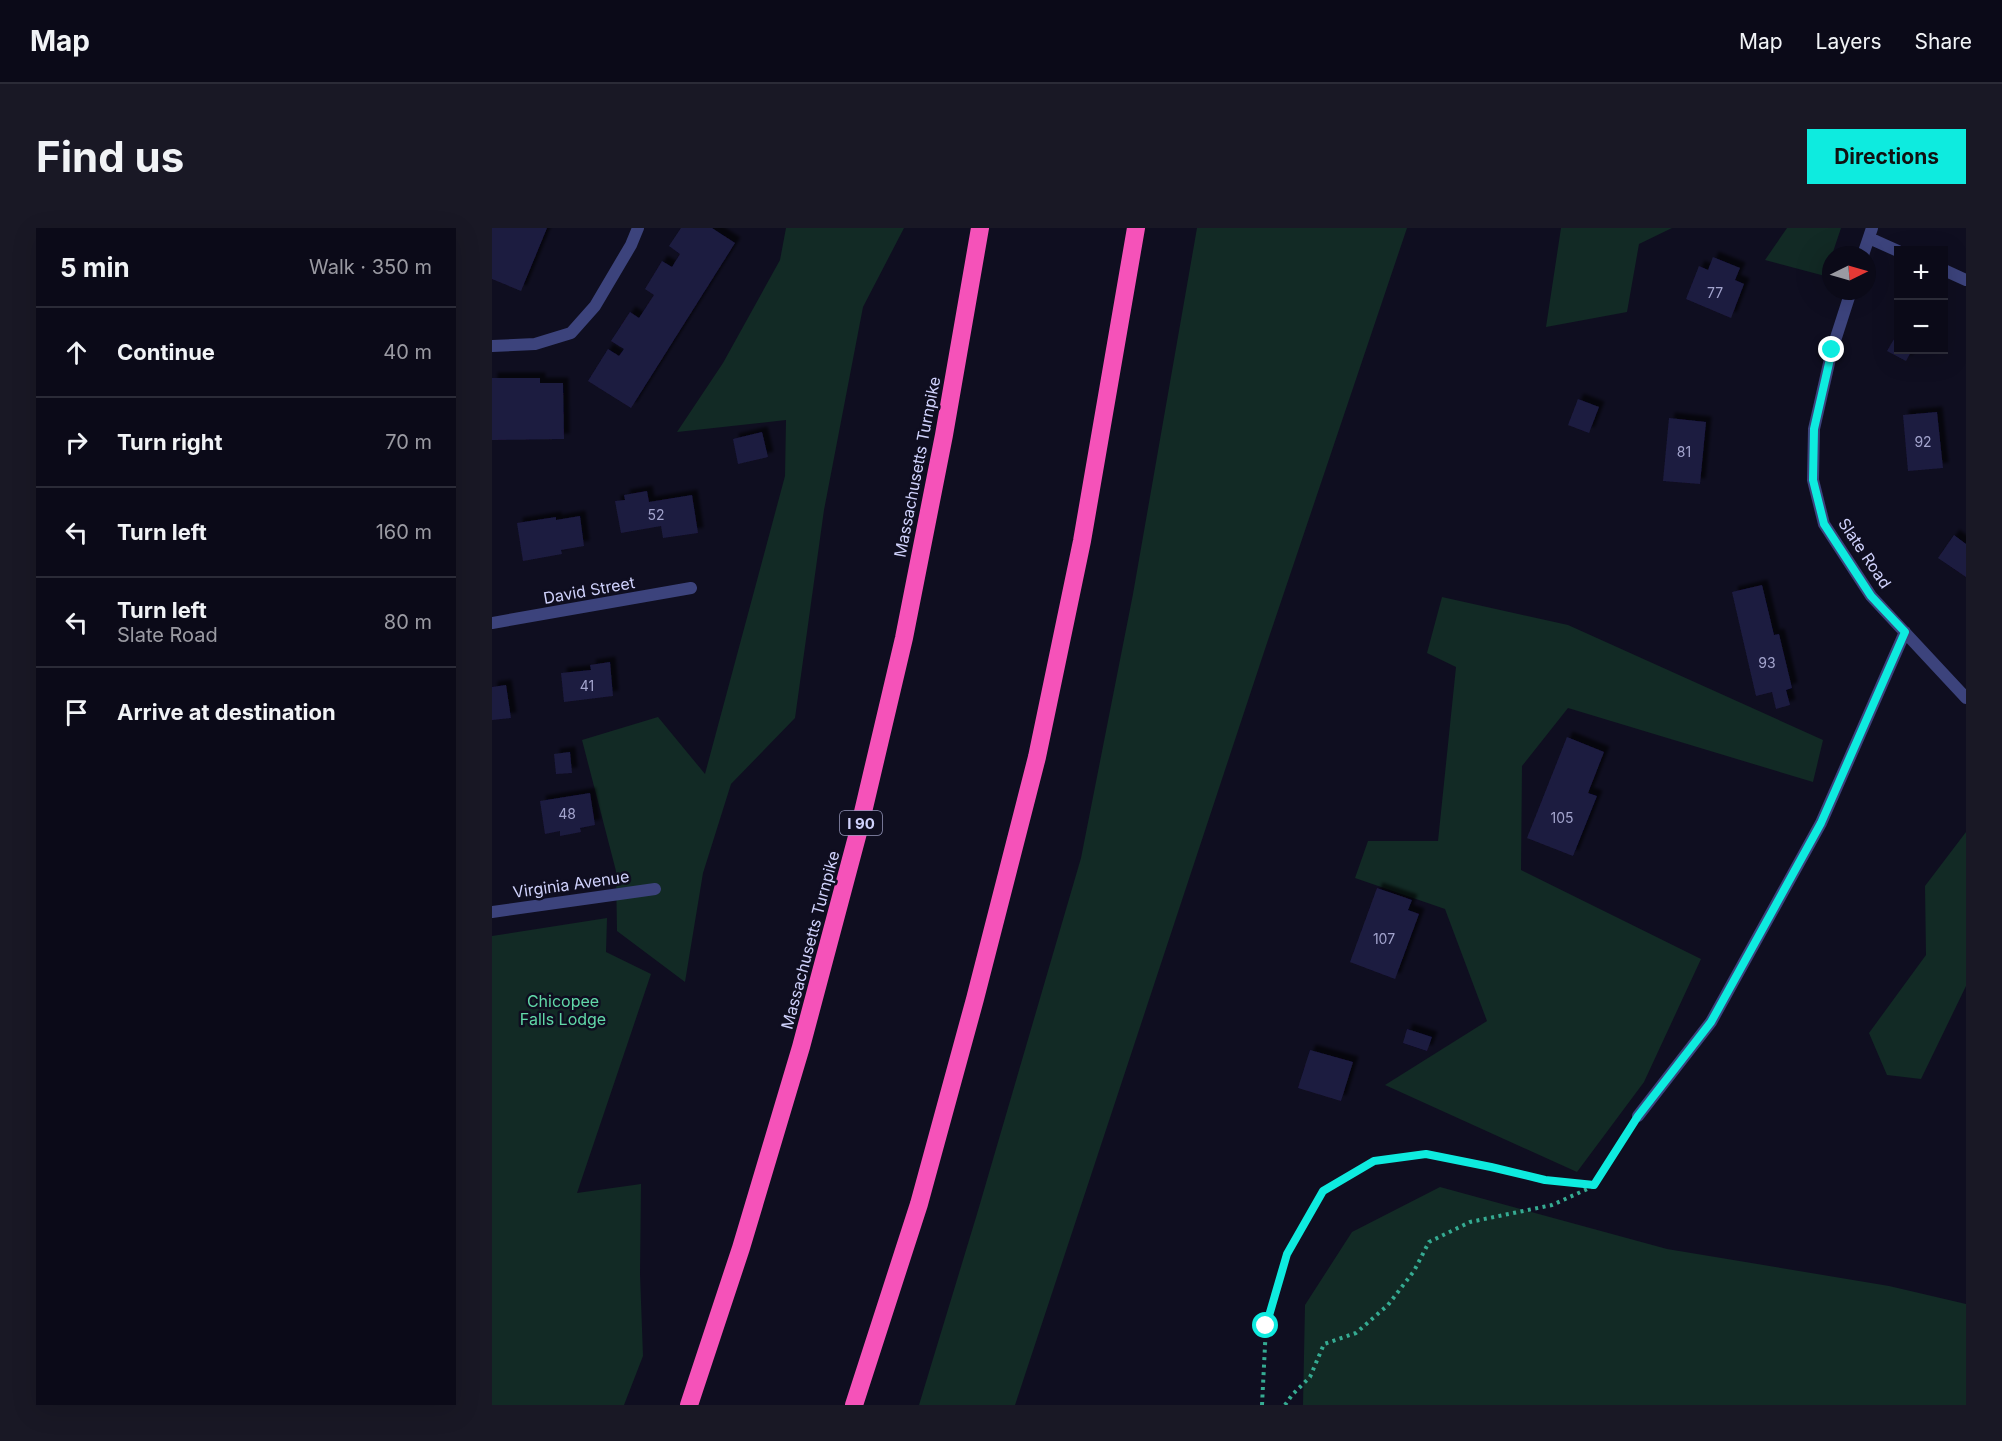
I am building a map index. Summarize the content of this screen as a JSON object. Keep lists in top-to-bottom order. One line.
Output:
{"streets":{"highway":["Massachusetts Turnpike","I 90"],"street":["Slate Road","David Street","Virginia Avenue"]},"parks":["Chicopee Falls Lodge"],"house_numbers":["77","92","81","52","93","41","48","105","107"],"north":"right","page":{"header":"Map","nav":["Map","Layers","Share"],"buttons":"Directions","title":"Find us","heading":["5 min","Walk · 350 m"],"map_buttons":["+","−"],"list":[["Continue","40 m"],["Turn right","70 m"],["Turn left","160 m"],["Turn left","Slate Road","80 m"],"Arrive at destination"]}}
